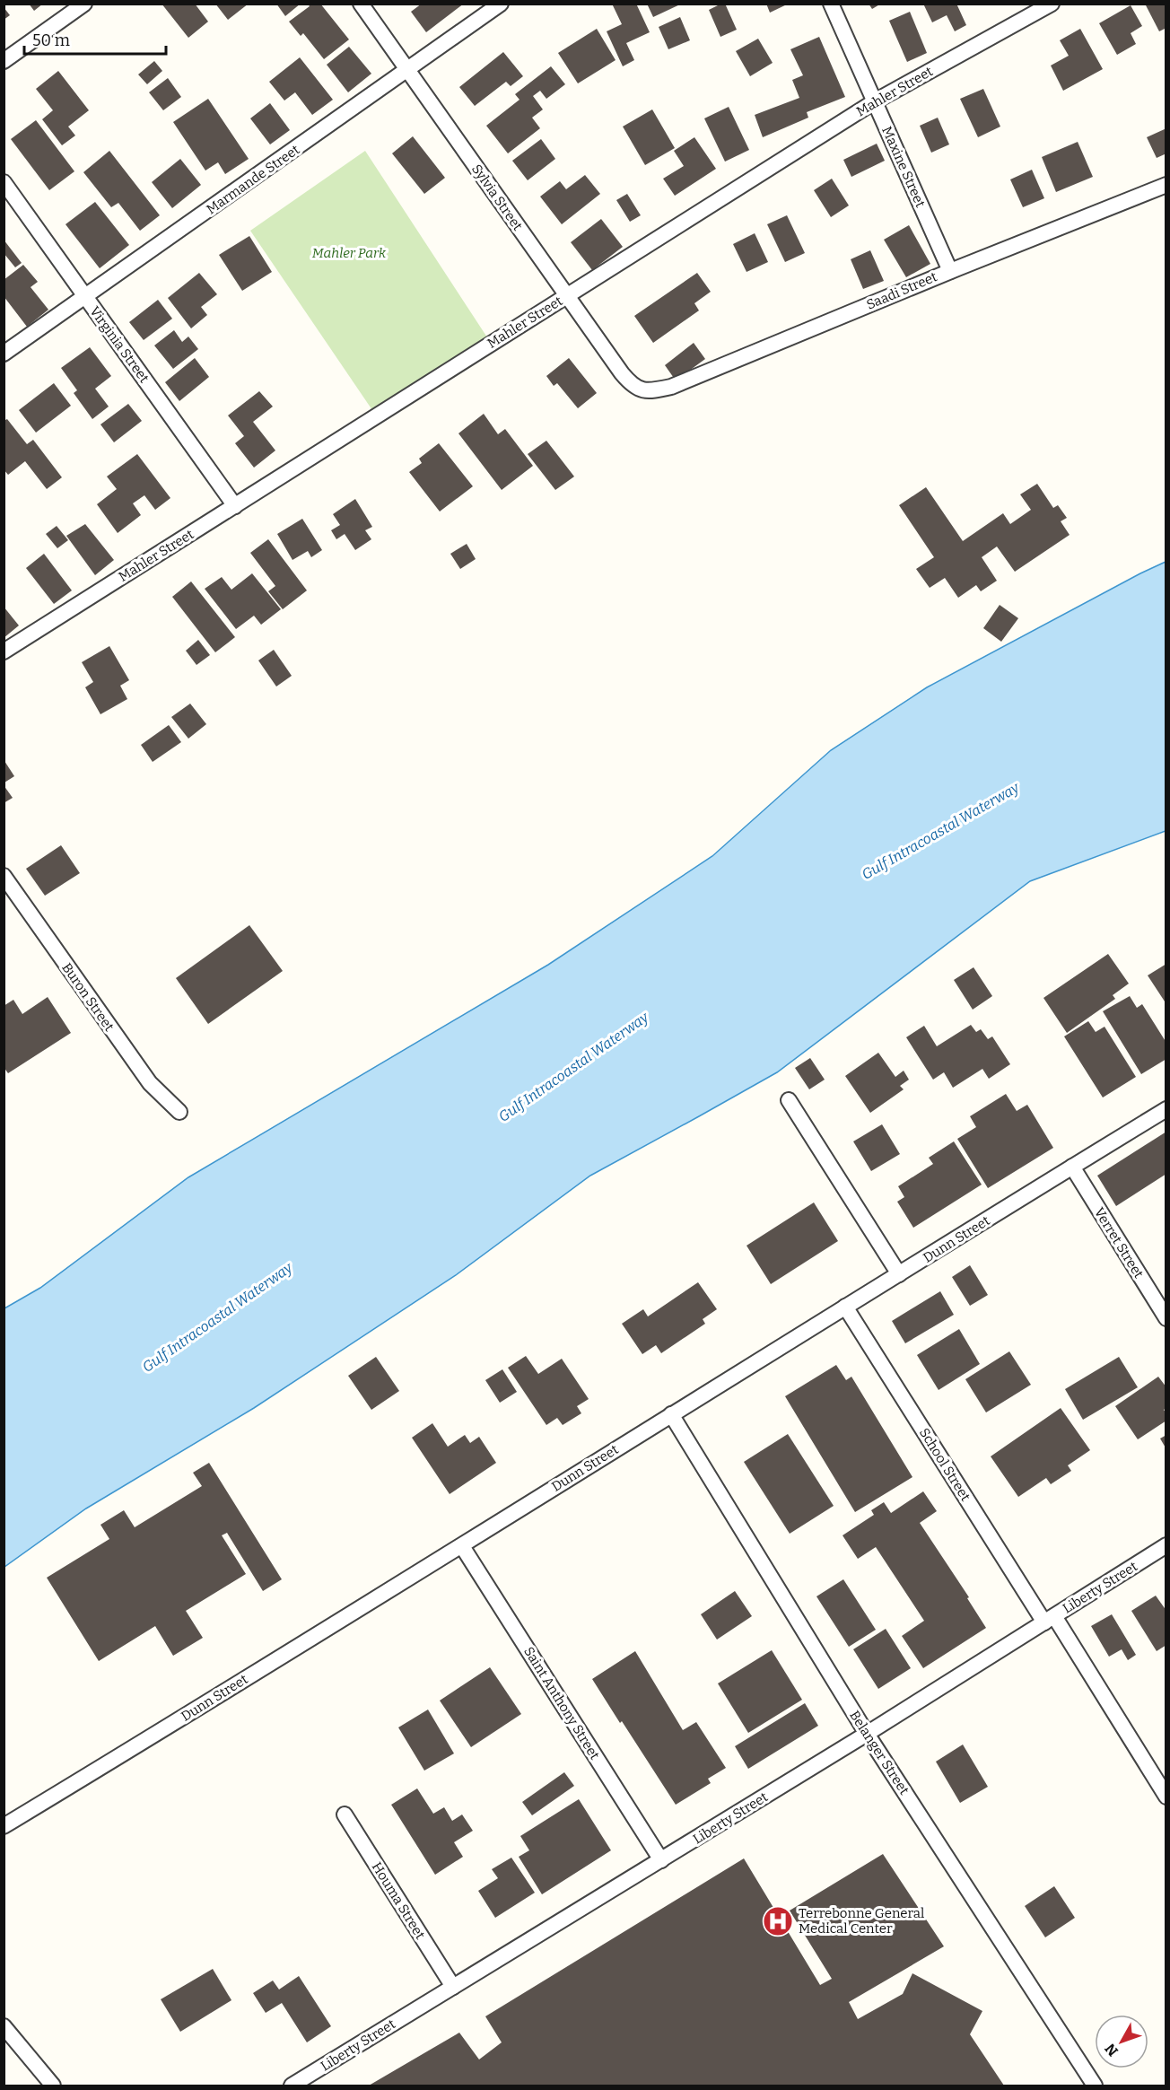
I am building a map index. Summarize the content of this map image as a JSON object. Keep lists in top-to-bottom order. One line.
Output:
{"streets":{"street":["Mahler Street","Maxine Street","Marmande Street","Sylvia Street","Saadi Street","Virginia Street","Buron Street","Dunn Street","Verret Street","School Street","Liberty Street","Saint Anthony Street","Belanger Street","Houma Street"]},"crossings":[["Mahler Street","Maxine Street"],["Mahler Street","Sylvia Street"],["Mahler Street","Virginia Street"],["Maxine Street","Saadi Street"],["Marmande Street","Sylvia Street"],["Marmande Street","Virginia Street"],["Sylvia Street","Saadi Street"],["Dunn Street","Verret Street"],["Dunn Street","School Street"],["Dunn Street","Saint Anthony Street"],["Dunn Street","Belanger Street"],["School Street","Liberty Street"],["Liberty Street","Saint Anthony Street"],["Liberty Street","Belanger Street"],["Liberty Street","Houma Street"]],"water":["Gulf Intracoastal Waterway"],"parks":["Mahler Park"],"places":{"hospital":["Terrebonne General Medical Center"]},"scale_bar":"50 m","north":"bottom left"}
